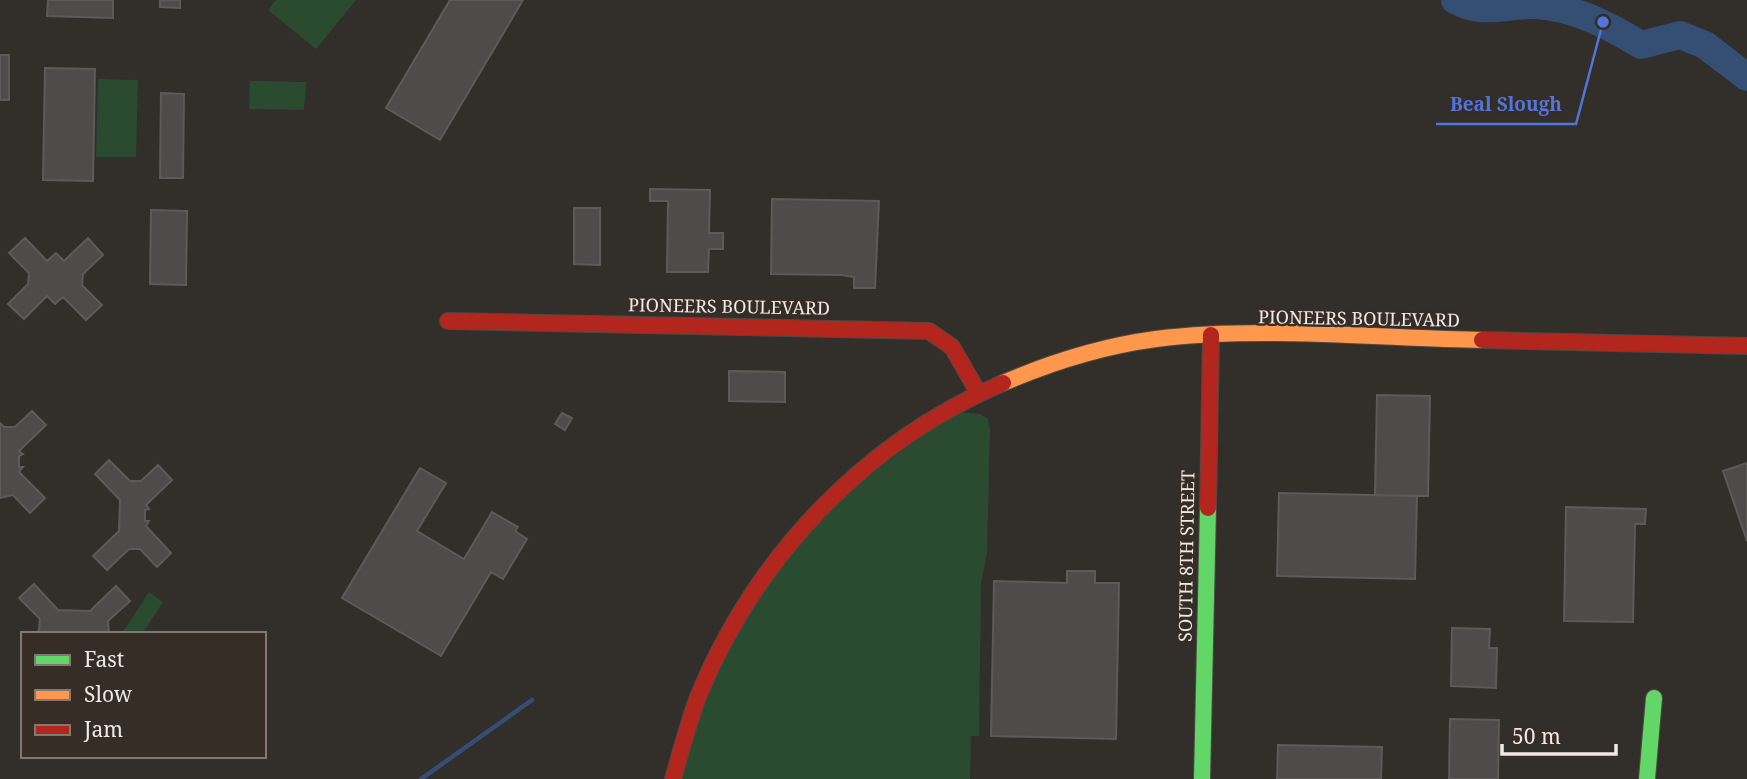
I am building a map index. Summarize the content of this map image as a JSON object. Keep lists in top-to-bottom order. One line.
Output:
{"streets":{"main road":["PIONEERS BOULEVARD","SOUTH 8TH STREET"]},"crossings":[["PIONEERS BOULEVARD","SOUTH 8TH STREET"]],"places":["Beal Slough"],"legend":["Fast","Slow","Jam"],"scale_bar":"50 m"}
